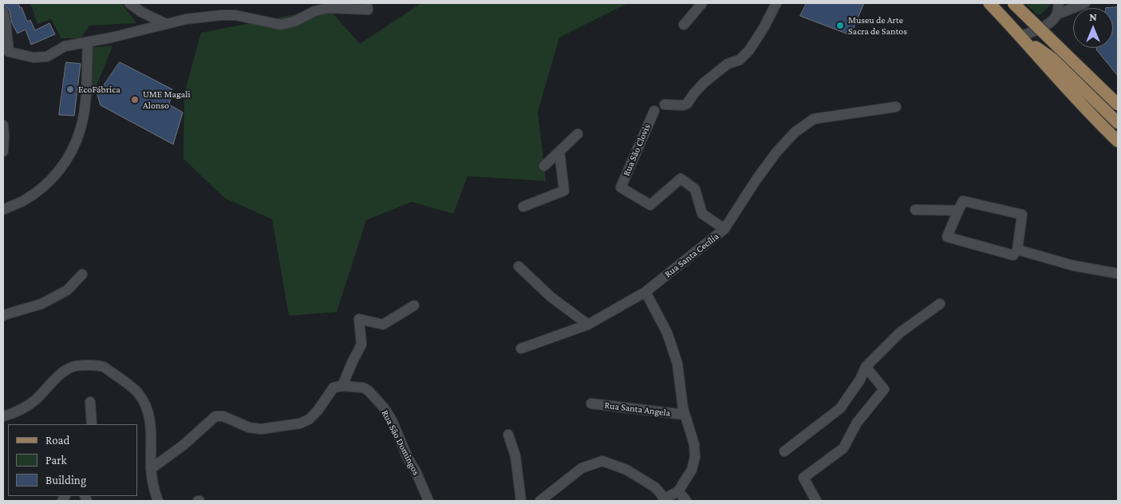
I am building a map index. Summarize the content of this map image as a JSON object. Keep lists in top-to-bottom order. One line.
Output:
{"streets":{"street":["Rua São Clovis","Rua Santa Cecília","Rua Santa Angela","Rua São Domingos"]},"crossings":[["Rua São Clovis","Rua Santa Cecília"]],"places":["Museu de Arte Sacra de Santos","EcoFábrica","UME Magali Alonso"],"legend":["Road","Park","Building"],"north":"top"}
